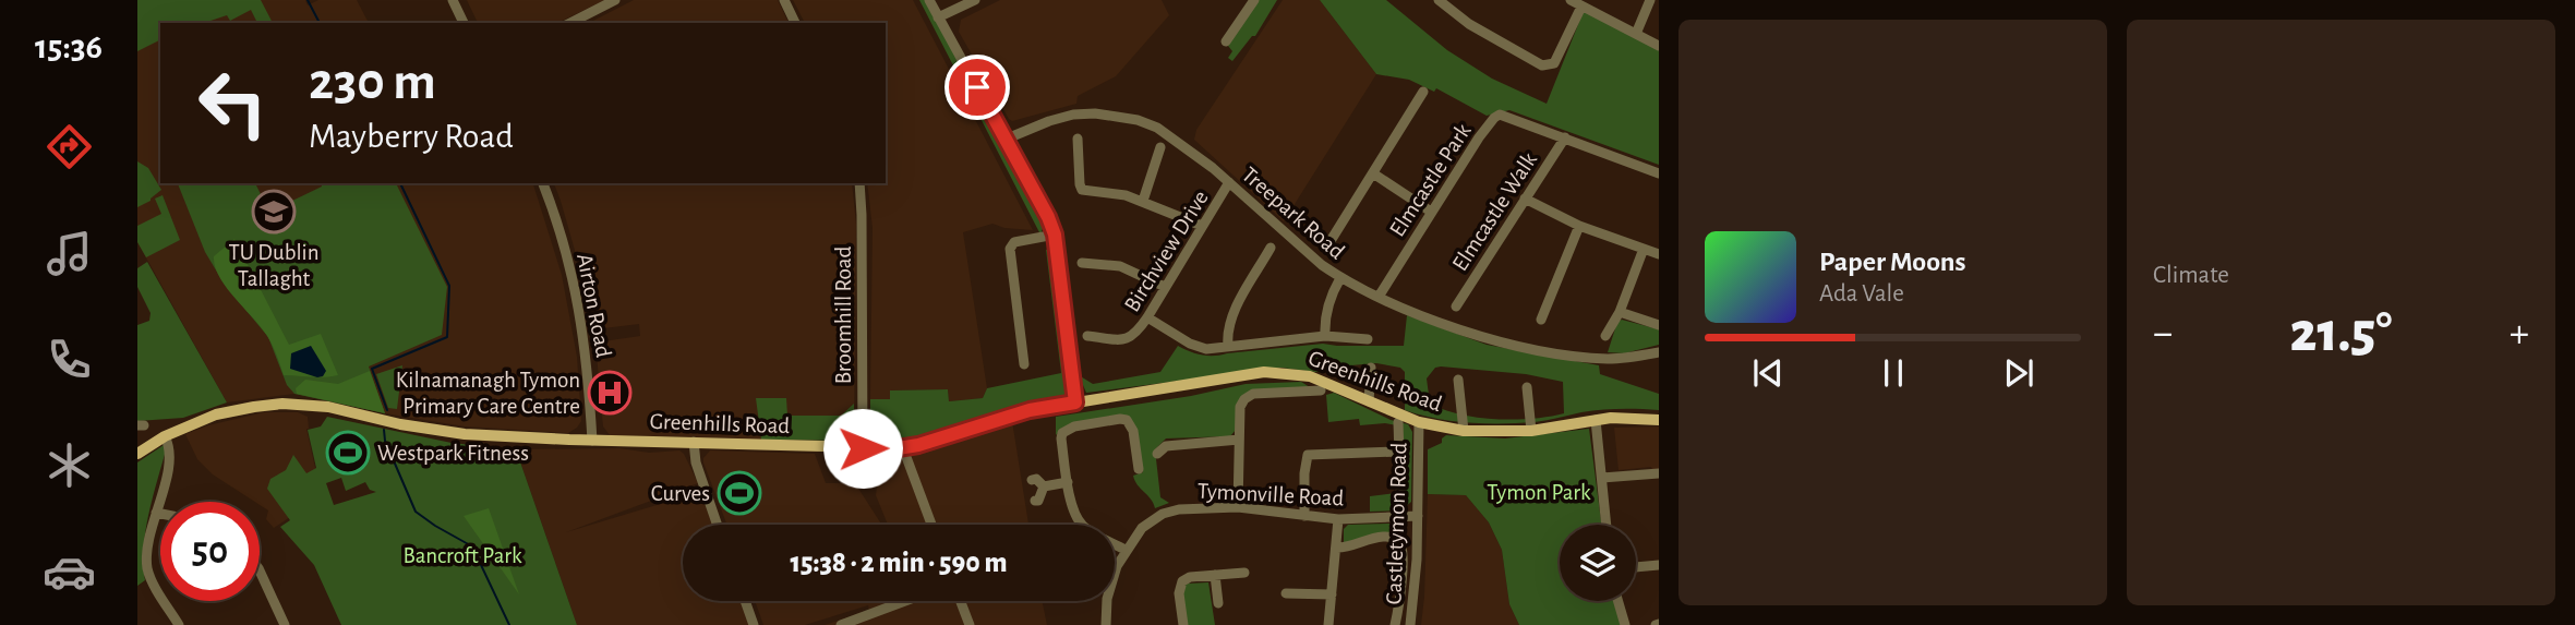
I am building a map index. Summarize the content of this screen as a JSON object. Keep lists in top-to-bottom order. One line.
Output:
{"streets":{"main road":["Greenhills Road"],"street":["Elmcastle Park","Elmcastle Walk","Treepark Road","Birchview Drive","Airton Road","Broomhill Road","Tymonville Road","Castletymon Road"]},"crossings":[["Elmcastle Park","Elmcastle Walk"],["Elmcastle Park","Treepark Road"],["Treepark Road","Birchview Drive"],["Airton Road","Greenhills Road"],["Broomhill Road","Greenhills Road"],["Greenhills Road","Castletymon Road"],["Tymonville Road","Castletymon Road"]],"parks":["Tymon Park","Bancroft Park"],"places":{"school or university":["TU Dublin Tallaght"],"hospital":["Kilnamanagh Tymon Primary Care Centre"],"sports":["Westpark Fitness","Curves"]},"page":{"tabs":"15:36","tile":"Climate","turn":["230 m","Mayberry Road"],"song":["Paper Moons","Ada Vale"],"heat":["−","21.5°","+"],"limit":"50","trip":"15:38 · 2 min · 590 m"}}
